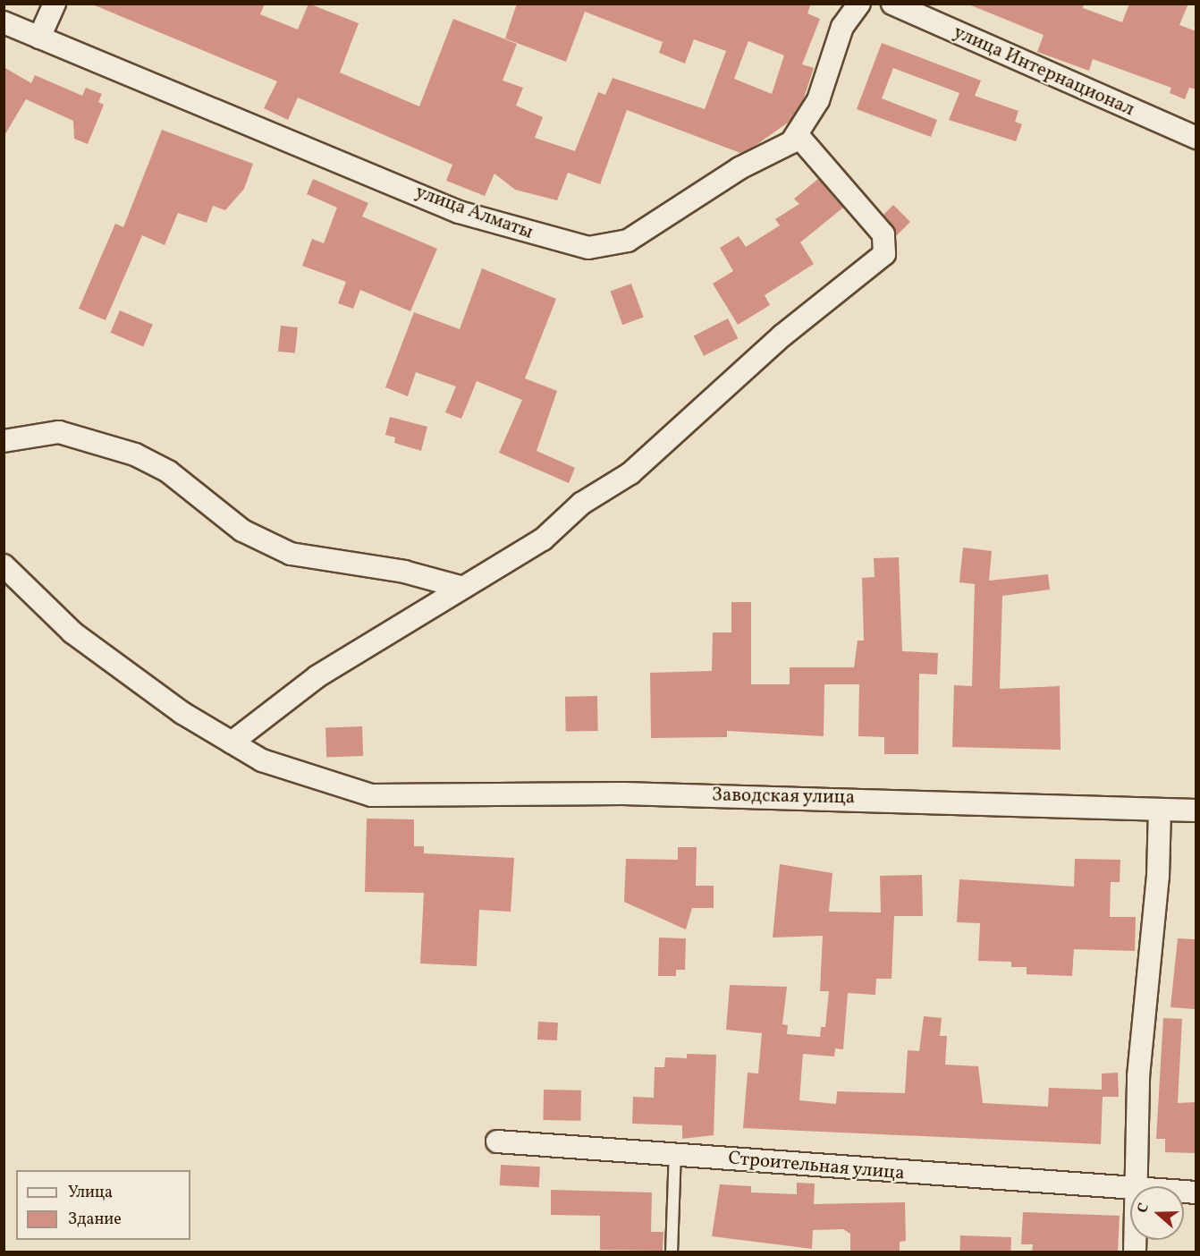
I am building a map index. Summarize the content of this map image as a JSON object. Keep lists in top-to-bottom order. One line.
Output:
{"streets":{"street":["улица Интернационал","улица Алматы","Заводская улица","Строительная улица"]},"legend":["Улица","Здание"],"north":"left"}
